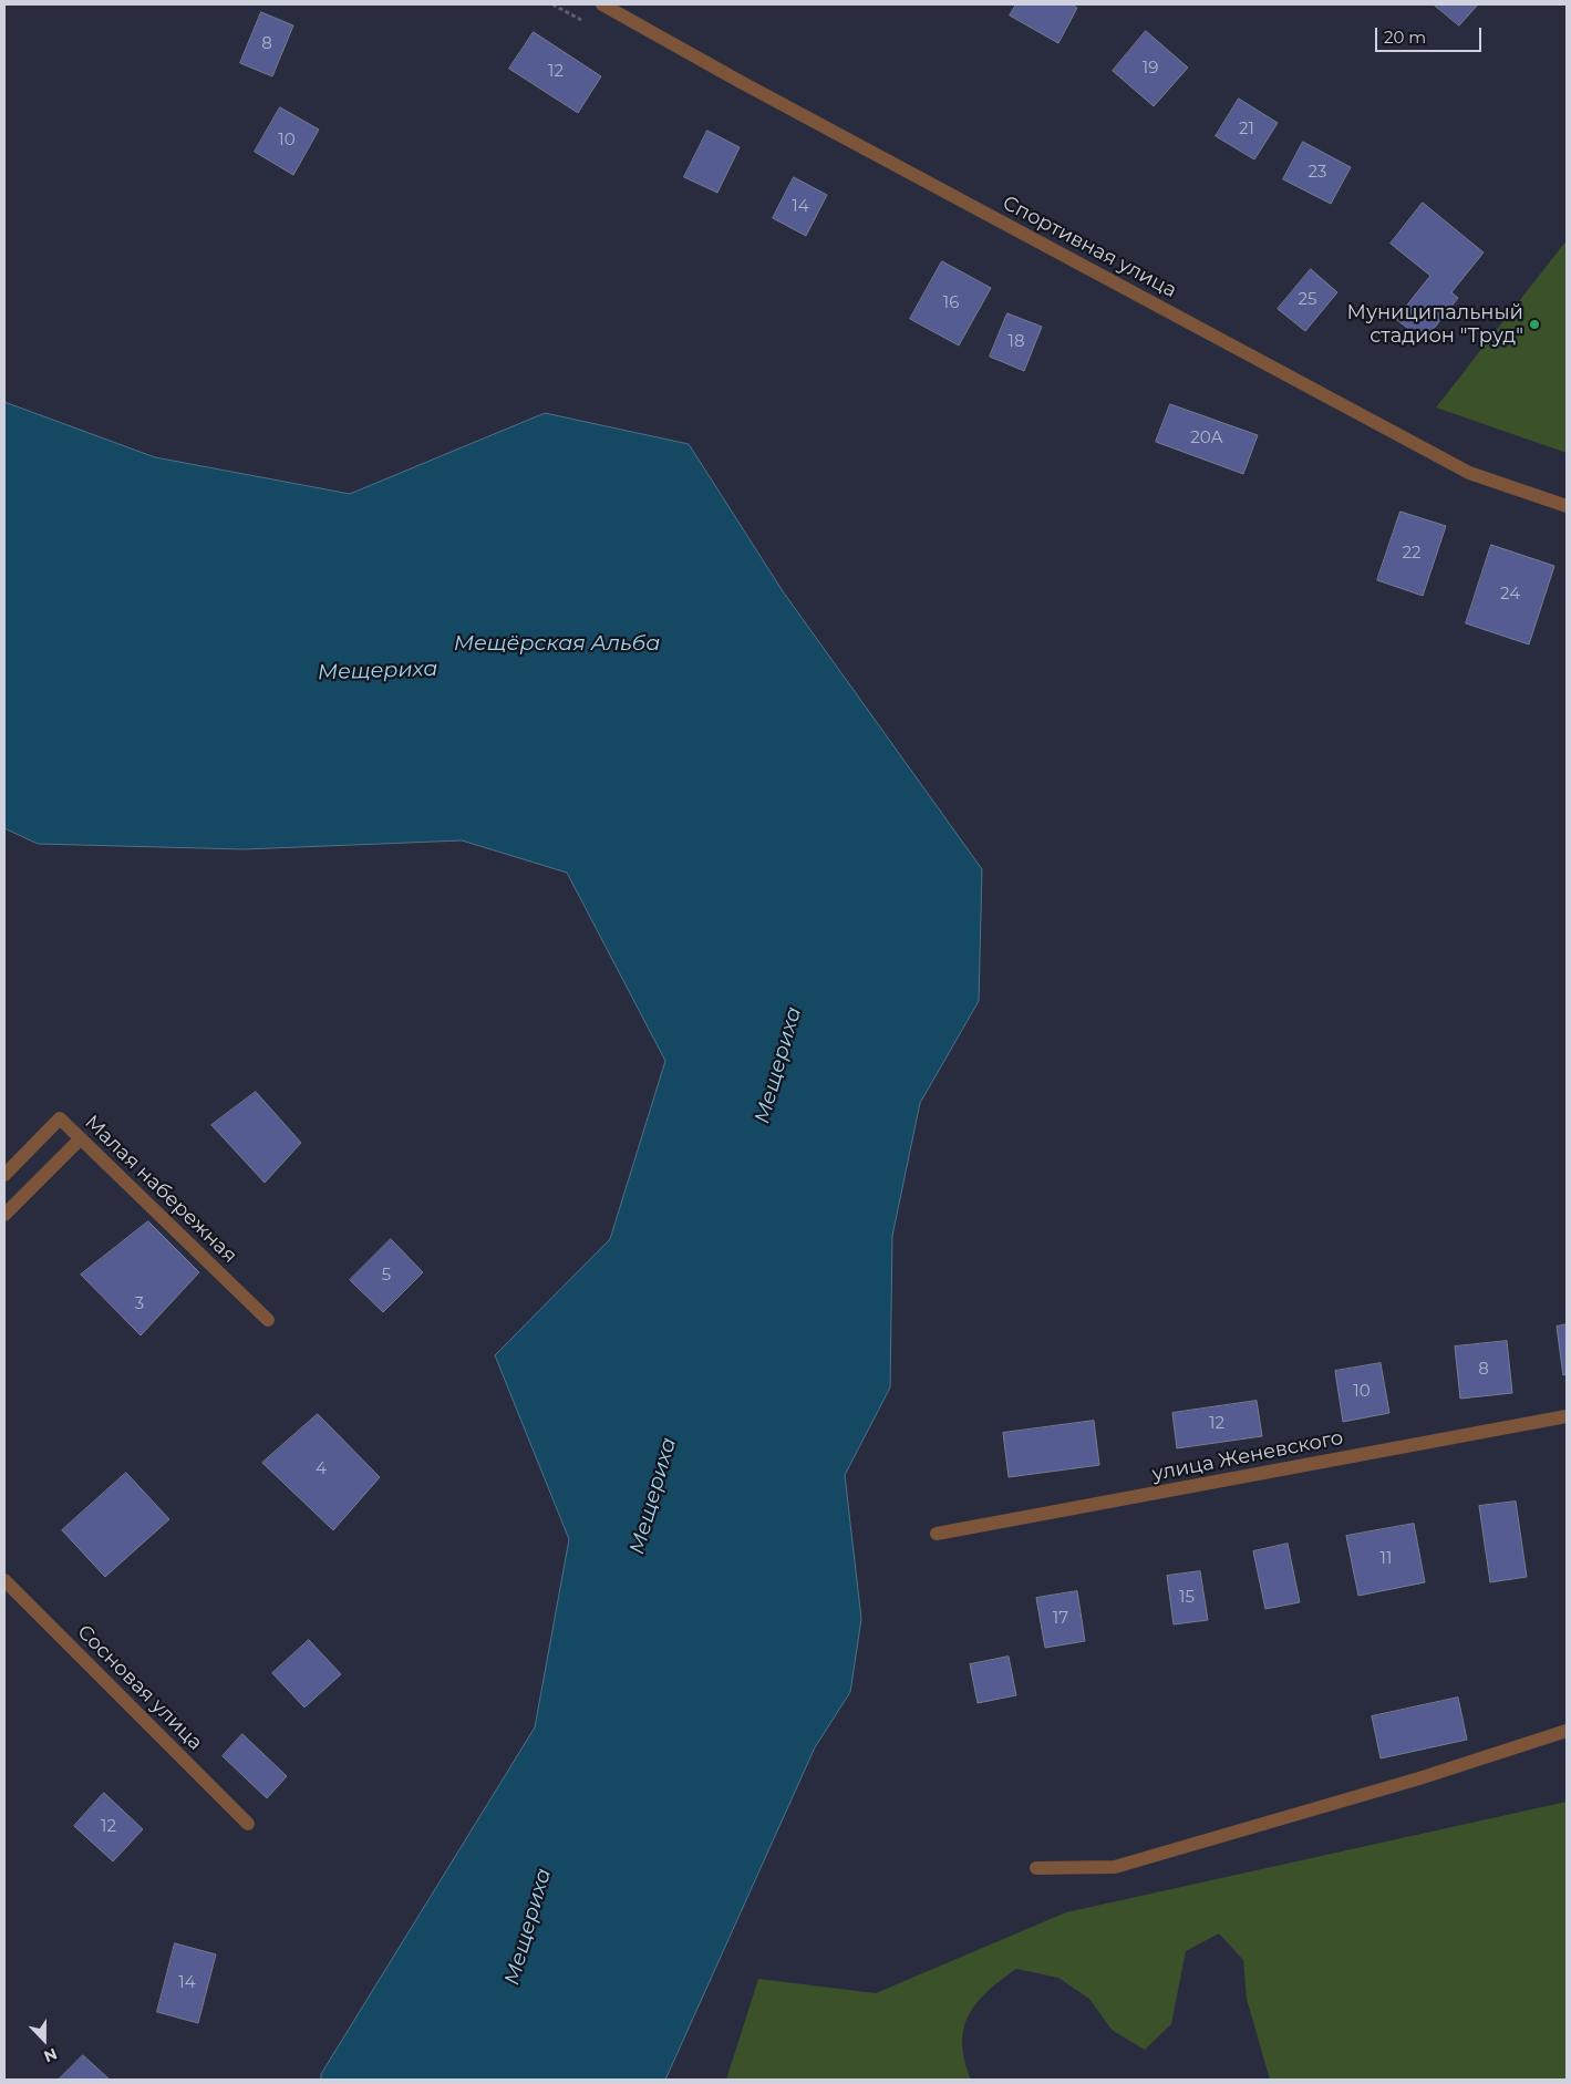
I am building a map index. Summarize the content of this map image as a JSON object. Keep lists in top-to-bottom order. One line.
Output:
{"streets":{"street":["Спортивная улица","Малая набережная","улица Женевского","Сосновая улица"]},"water":["Мещёрская Альба","Мещериха"],"places":["Муниципальный стадион \"Труд\""],"house_numbers":["8","19","12","21","10","23","14","25","16","18","20А","22","24","5","3","8","10","12","4","11","15","17","12","14"],"scale_bar":"20 m","north":"bottom"}
